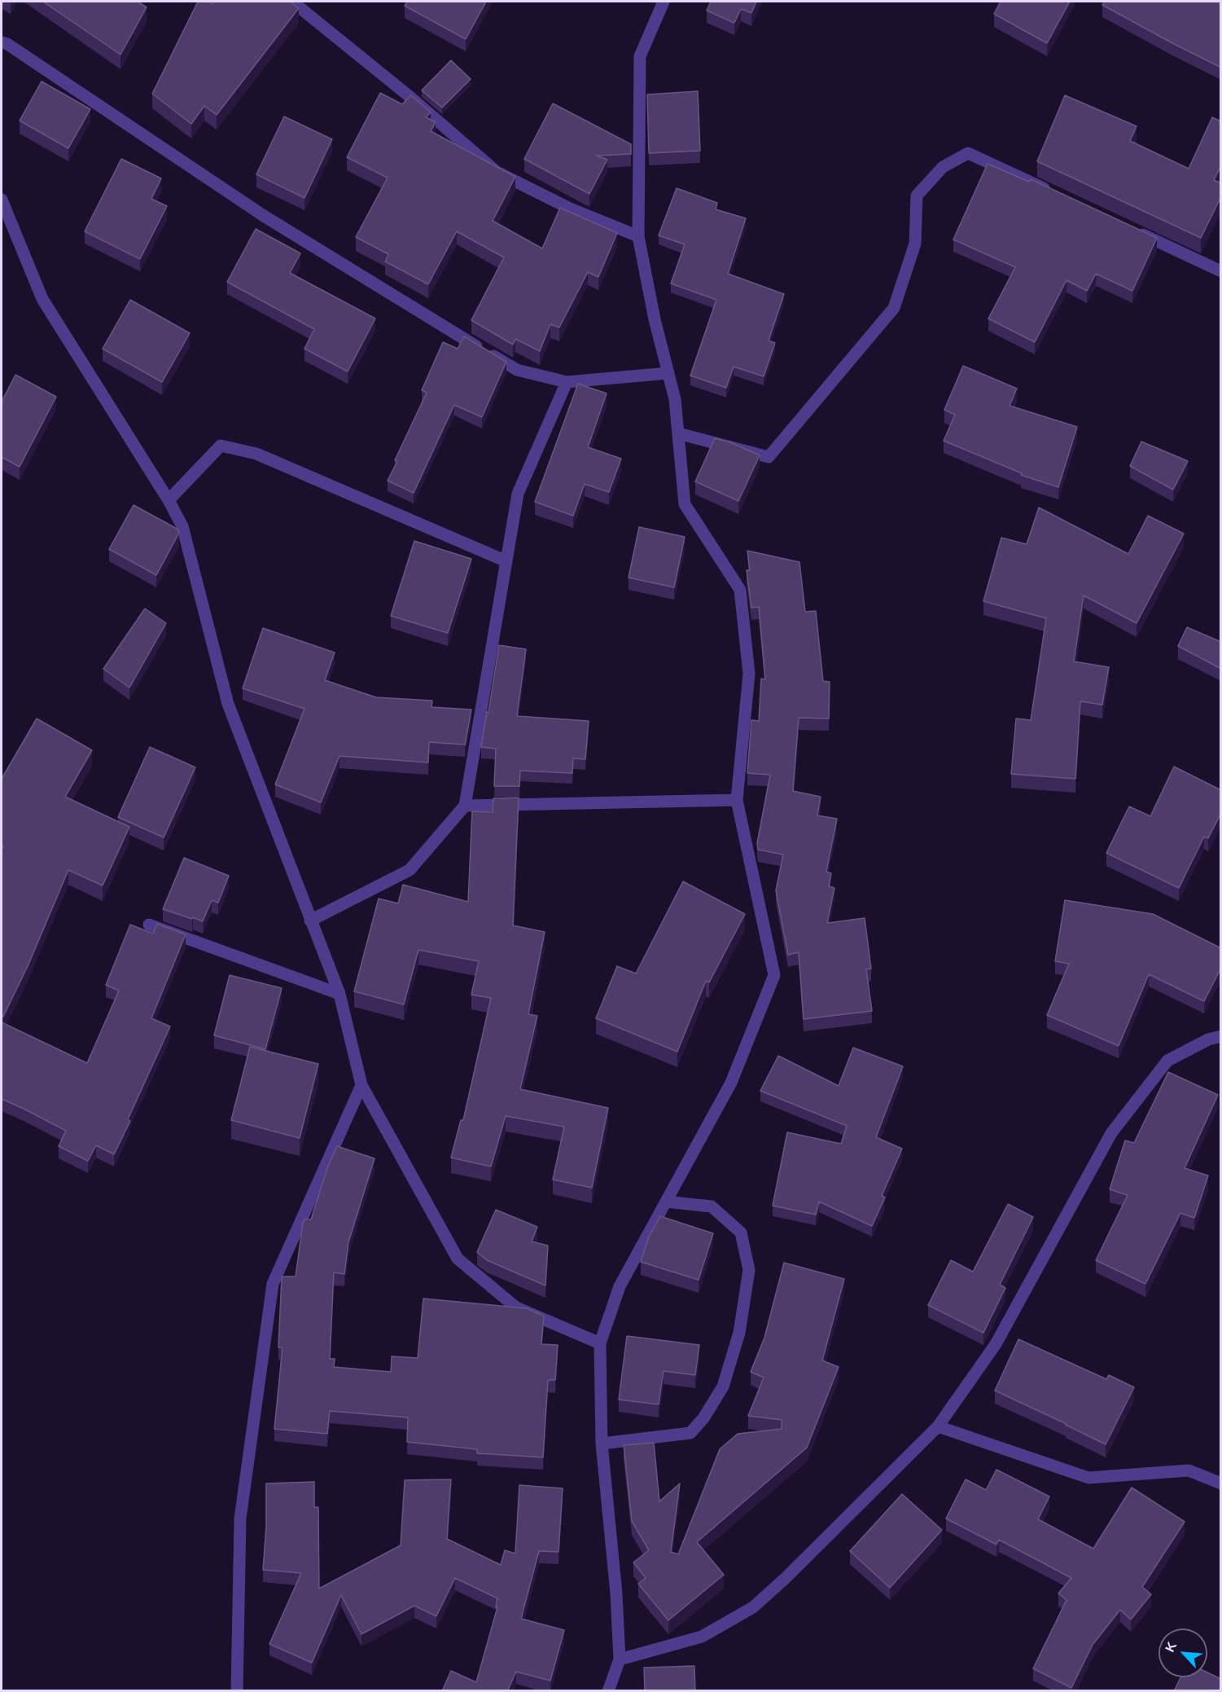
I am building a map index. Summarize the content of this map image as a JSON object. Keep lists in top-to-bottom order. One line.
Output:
{"north":"top left"}
